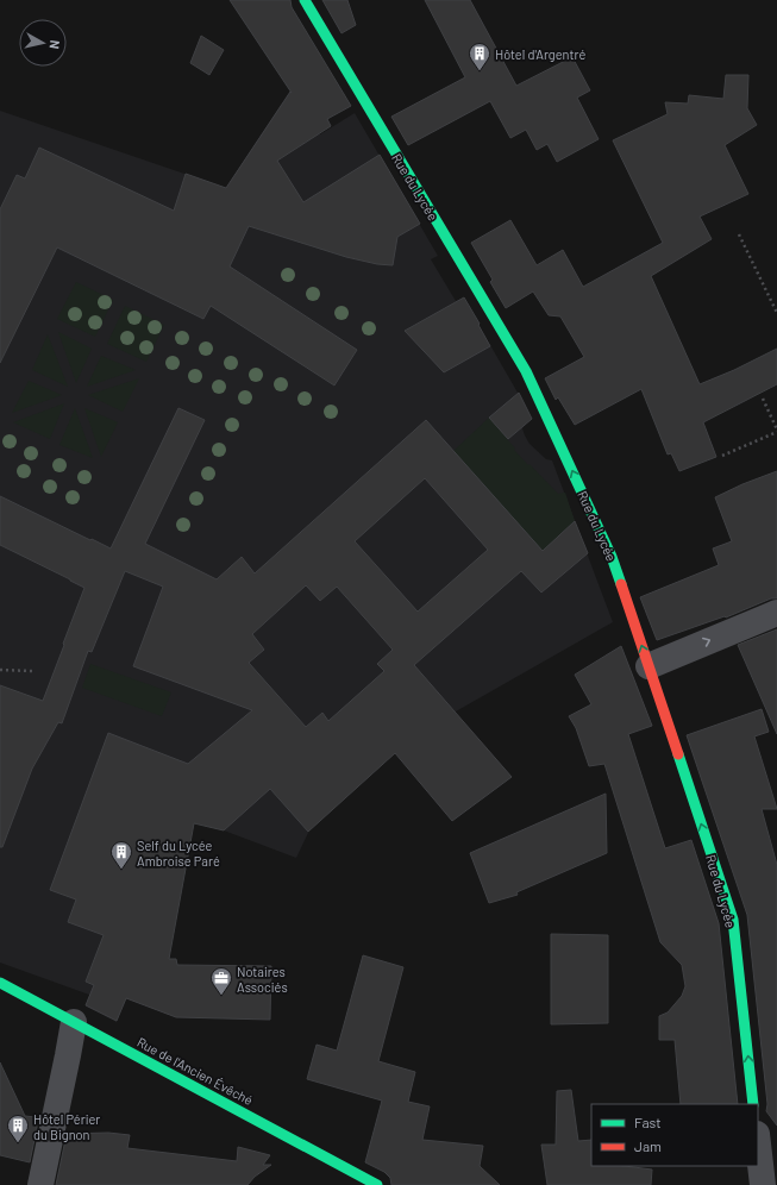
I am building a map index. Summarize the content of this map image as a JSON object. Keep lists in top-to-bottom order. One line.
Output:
{"streets":{"street":["Rue du Lycée","Rue de l'Ancien Évêché"]},"one_way":["Rue du Lycée"],"places":{"building":["Hôtel d'Argentré","Self du Lycée Ambroise Paré","Hôtel Périer du Bignon"],"office":["Notaires Associés"]},"legend":["Fast","Jam"],"north":"right"}
